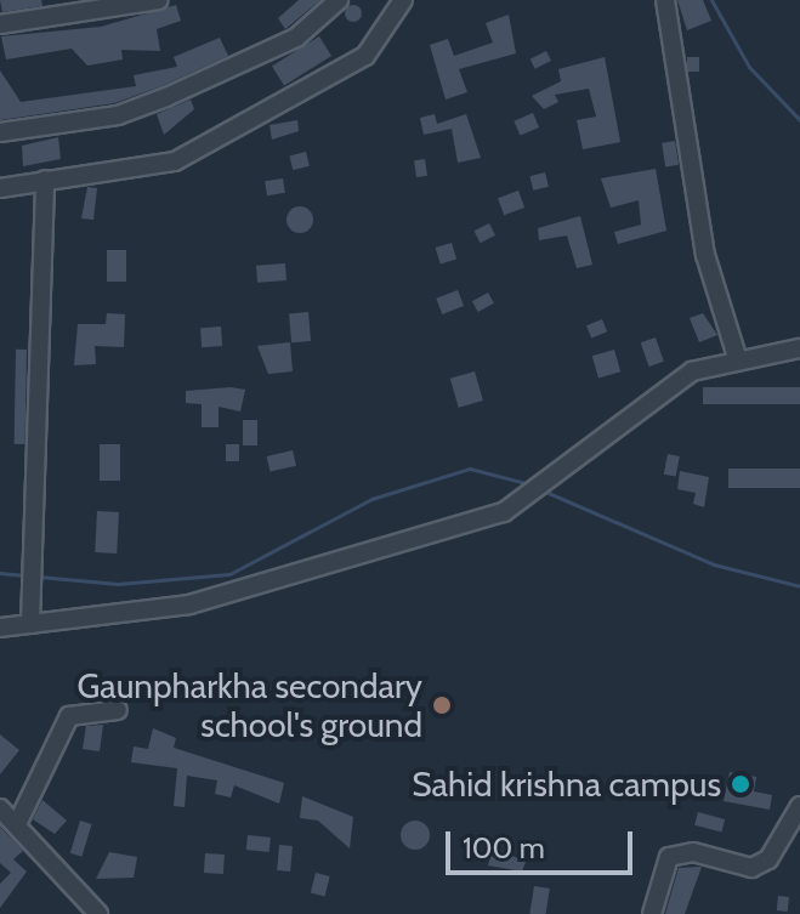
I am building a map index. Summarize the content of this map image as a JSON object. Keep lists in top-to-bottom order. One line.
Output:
{"places":["Gaunpharkha secondary school's ground","Sahid krishna campus"],"scale_bar":"100 m"}
